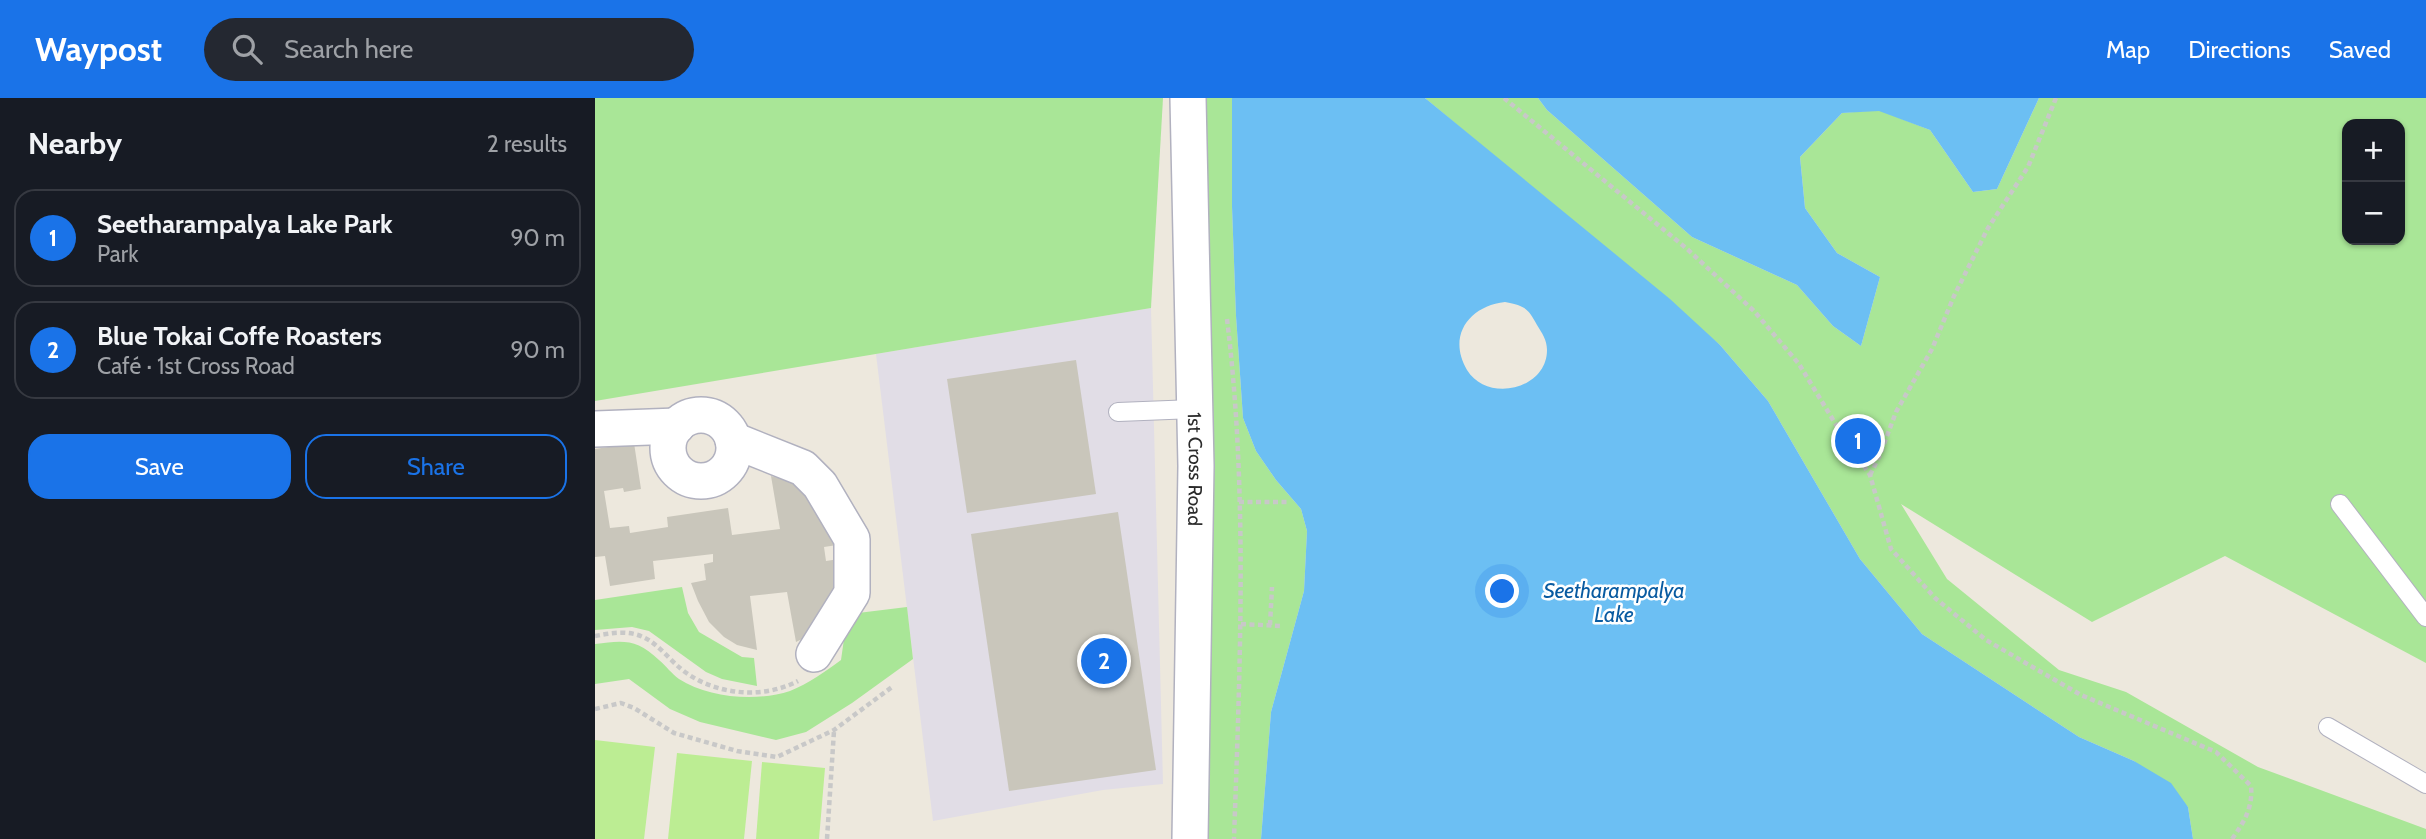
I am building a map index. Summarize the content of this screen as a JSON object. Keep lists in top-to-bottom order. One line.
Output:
{"streets":{"street":["1st Cross Road"]},"water":["Seetharampalya Lake"],"page":{"header":"Waypost","search":"Search here","nav":["Map","Directions","Saved"],"heading":["Nearby","2 results"],"map_buttons":["+","−"],"list":[{"mark":"1","name":"Seetharampalya Lake Park","note":"Park","value":"90 m"},{"mark":"2","name":"Blue Tokai Coffe Roasters","note":"Café · 1st Cross Road","value":"90 m"}],"buttons":["Save","Share"],"pins":["1","2"]}}
